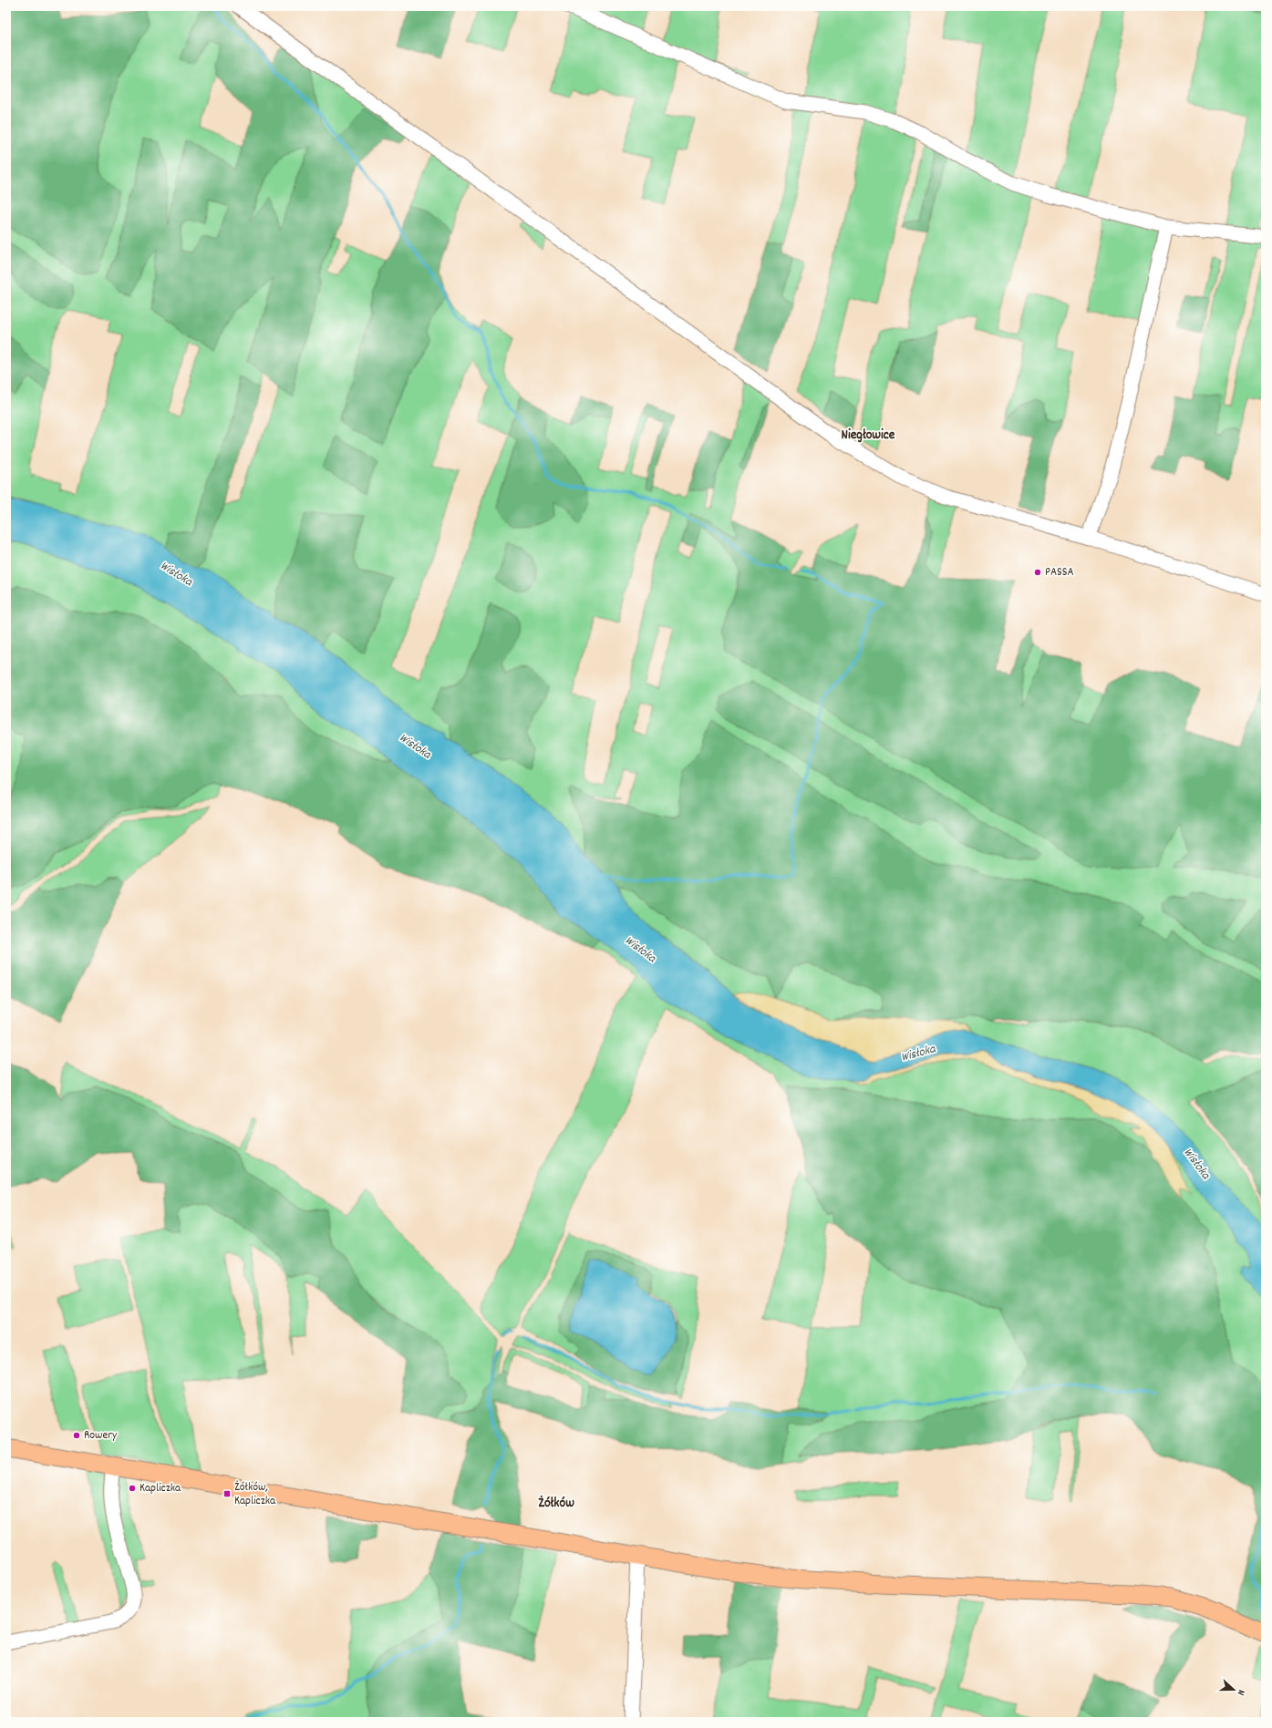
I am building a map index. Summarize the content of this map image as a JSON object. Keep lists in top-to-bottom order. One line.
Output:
{"districts":["Niegłowice","Żółków"],"water":["Wisłoka"],"places":{"other":["PASSA","Rowery","Kapliczka"],"transit":["Żółków, Kapliczka"]},"north":"right"}
